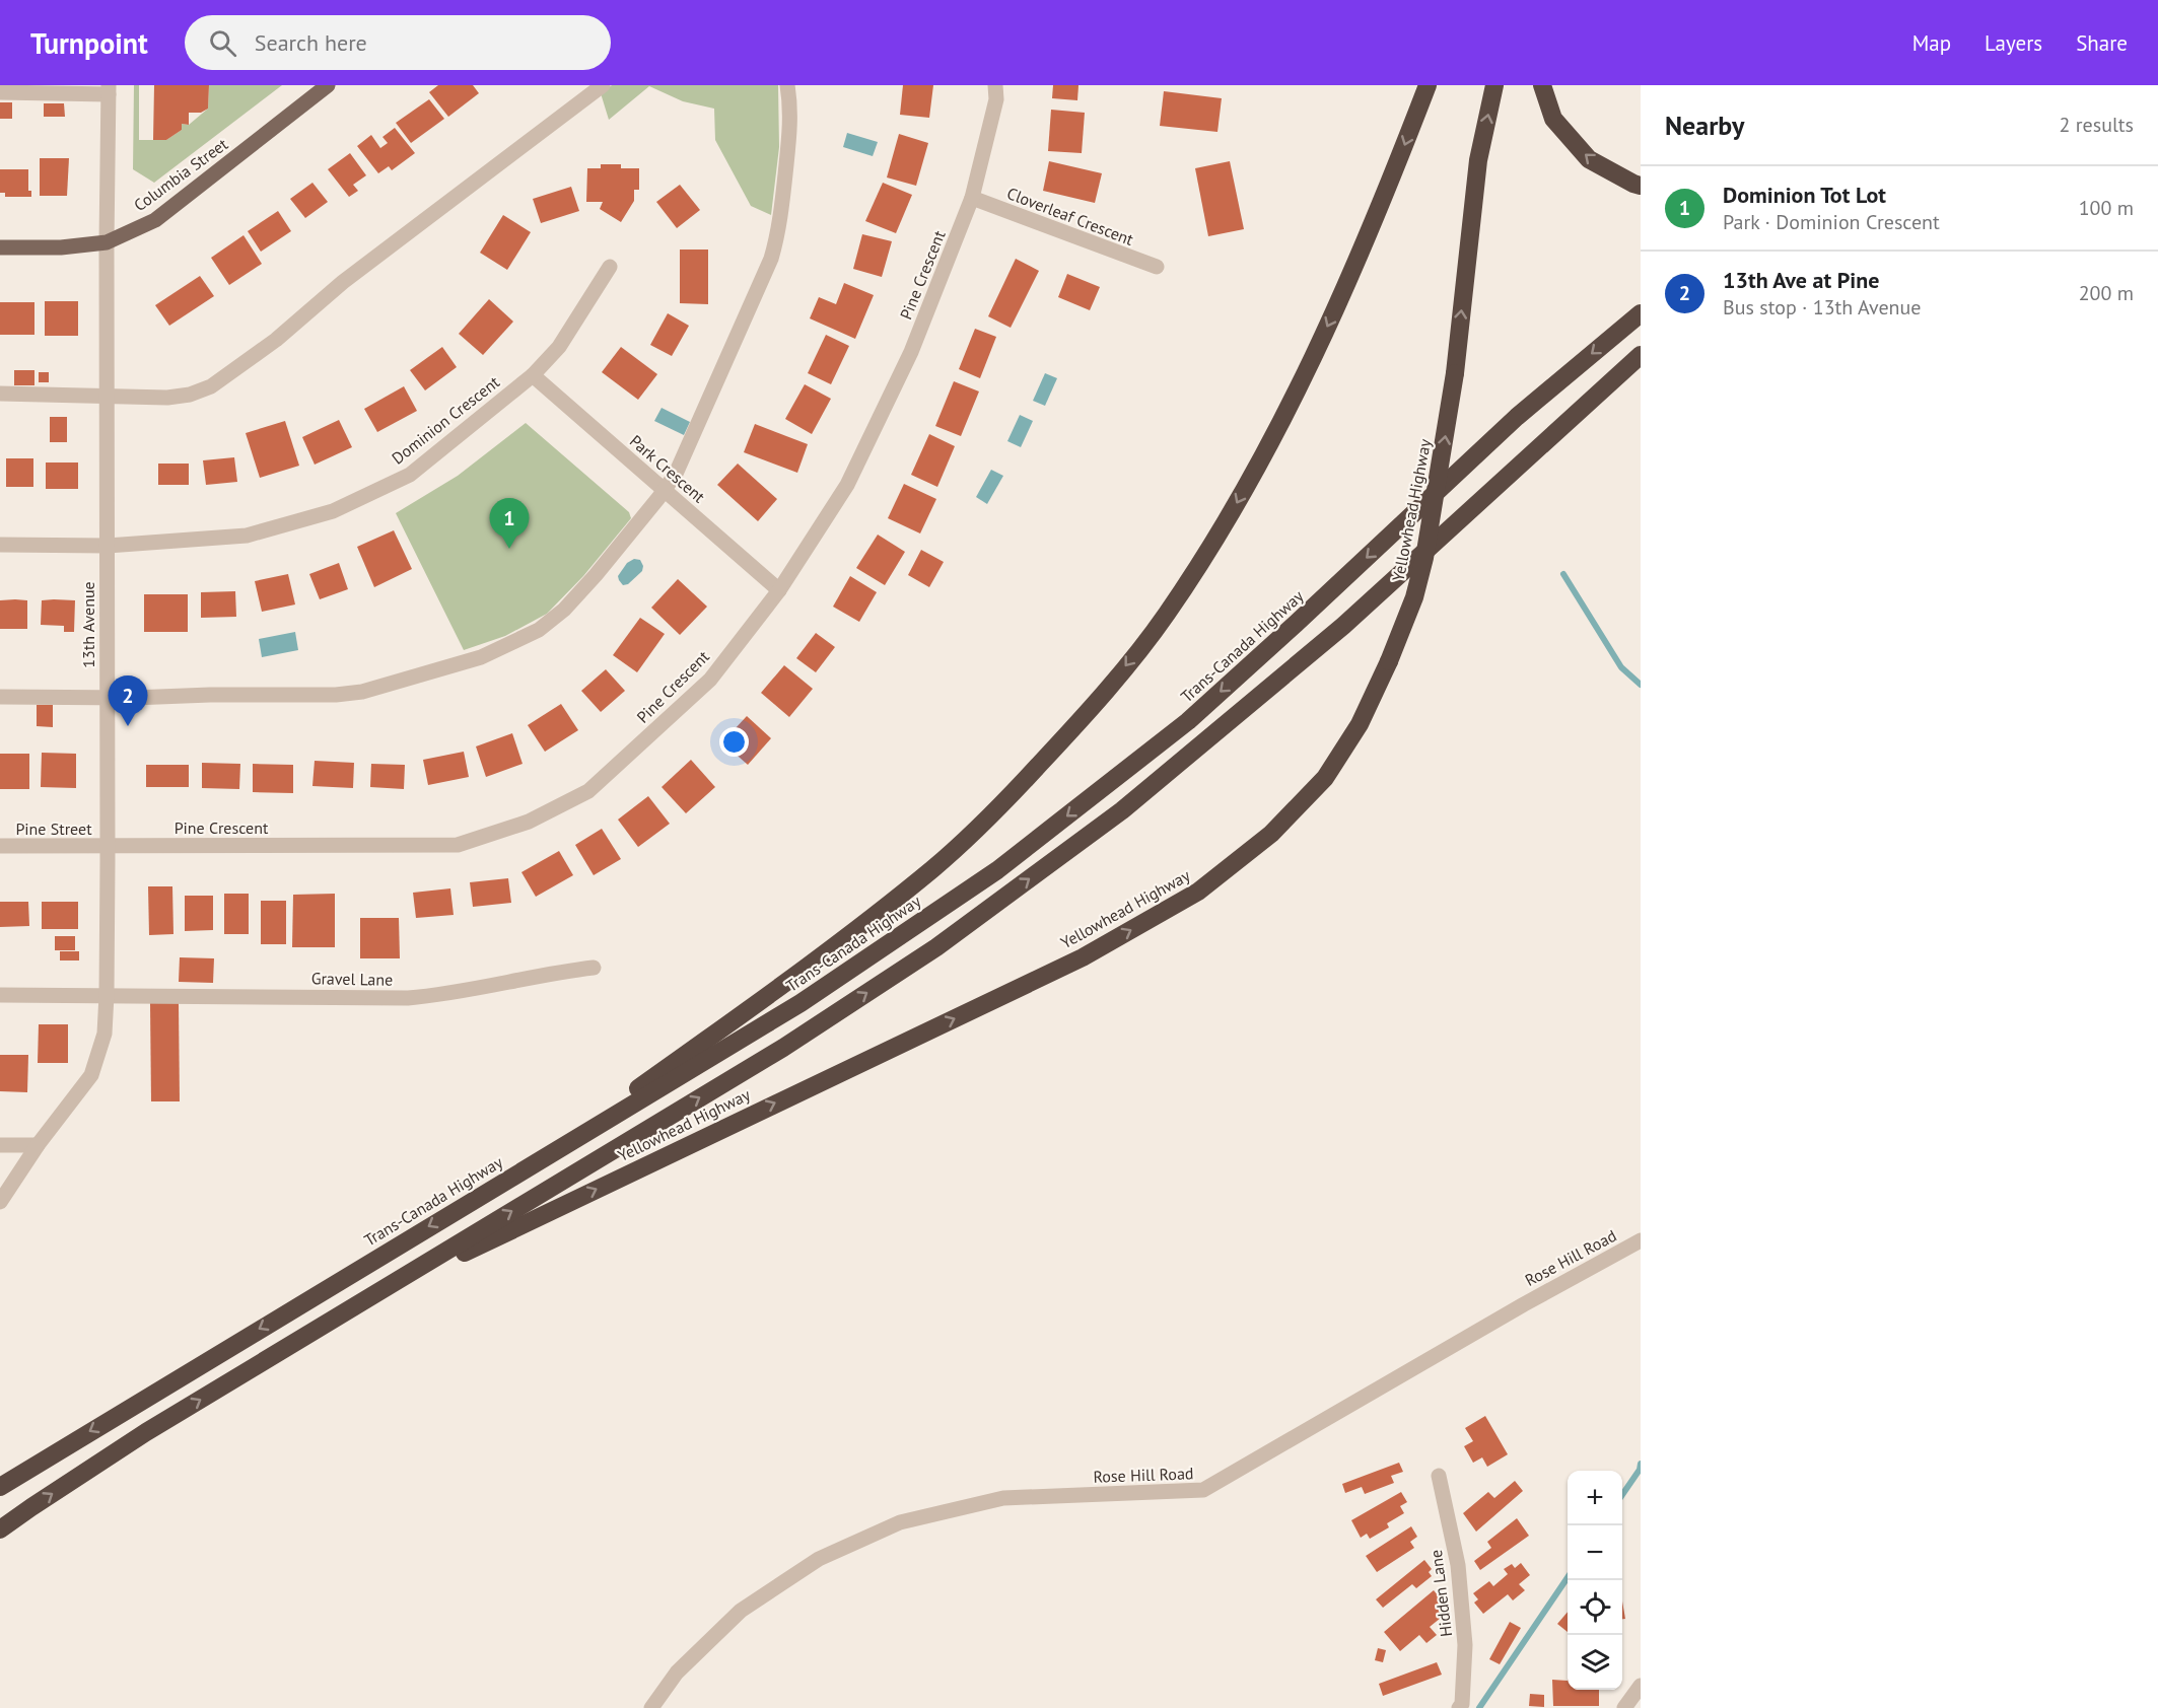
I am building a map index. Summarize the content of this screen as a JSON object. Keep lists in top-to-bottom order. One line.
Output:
{"streets":{"highway":["Yellowhead Highway","Trans-Canada Highway"],"main road":["Columbia Street"],"street":["Cloverleaf Crescent","Pine Crescent","Dominion Crescent","Park Crescent","13th Avenue","Pine Street","Gravel Lane","Rose Hill Road","Hidden Lane"]},"crossings":[["Columbia Street","13th Avenue"],["Cloverleaf Crescent","Pine Crescent"],["Pine Crescent","Park Crescent"],["Pine Crescent","13th Avenue"],["Pine Crescent","Pine Street"],["Dominion Crescent","Park Crescent"],["Dominion Crescent","13th Avenue"],["13th Avenue","Pine Street"],["13th Avenue","Gravel Lane"]],"page":{"header":"Turnpoint","search":"Search here","nav":["Map","Layers","Share"],"heading":["Nearby","2 results"],"list":[{"mark":"1","name":"Dominion Tot Lot","note":"Park · Dominion Crescent","value":"100 m"},{"mark":"2","name":"13th Ave at Pine","note":"Bus stop · 13th Avenue","value":"200 m"}],"pins":["1","2"],"map_buttons":["+","−"]}}
